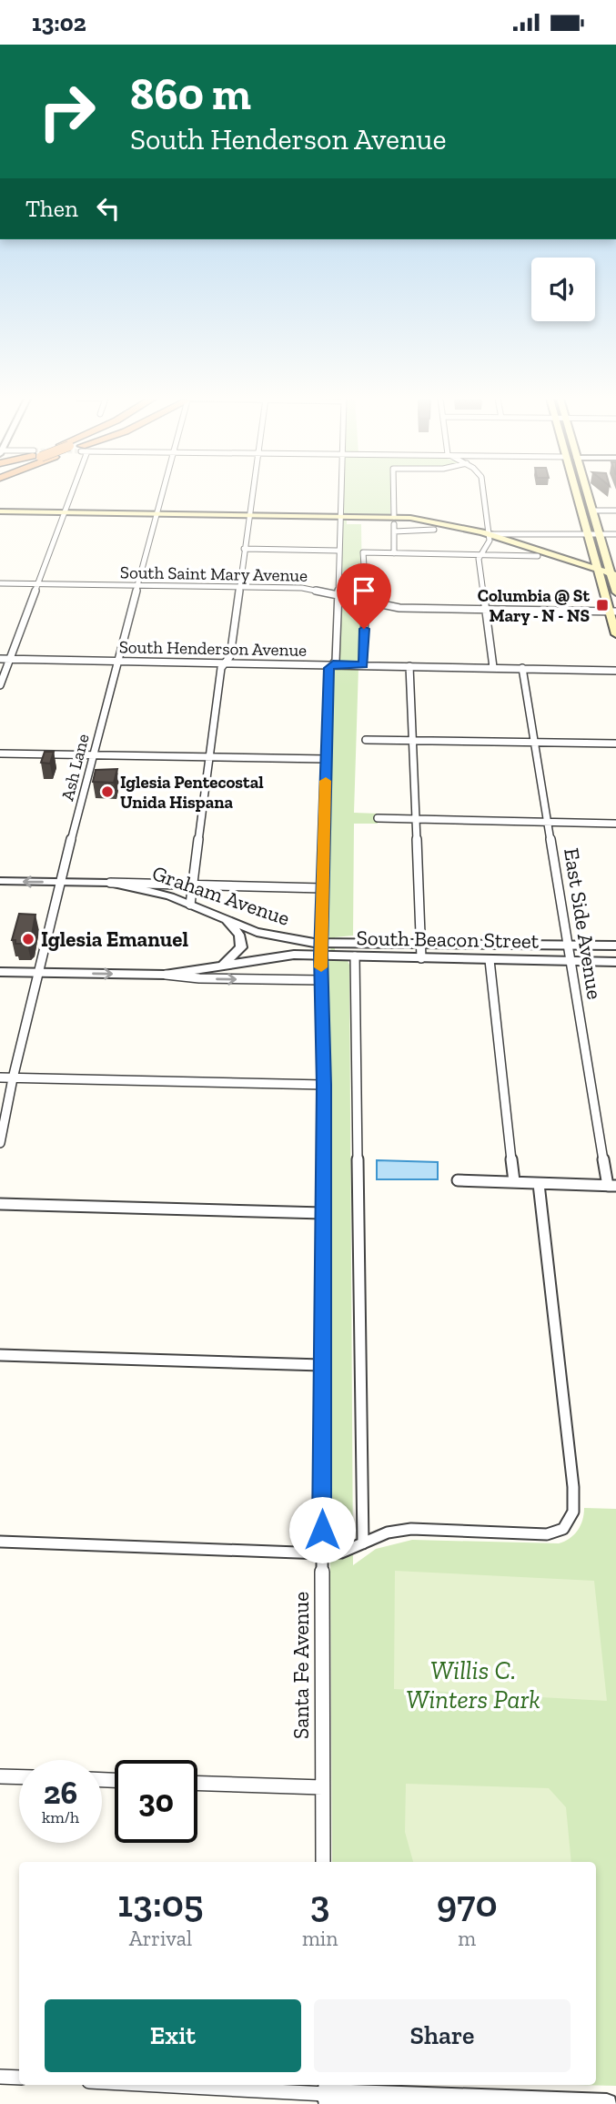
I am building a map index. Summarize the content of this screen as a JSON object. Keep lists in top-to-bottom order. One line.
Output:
{"streets":{"street":["South Saint Mary Avenue","South Henderson Avenue","Ash Lane","Graham Avenue","East Side Avenue","South Beacon Street","Santa Fe Avenue"]},"crossings":[["South Saint Mary Avenue","Ash Lane"],["South Saint Mary Avenue","Santa Fe Avenue"],["South Henderson Avenue","Ash Lane"],["South Henderson Avenue","East Side Avenue"],["South Henderson Avenue","Santa Fe Avenue"],["Ash Lane","Graham Avenue"],["Ash Lane","South Beacon Street"],["Graham Avenue","South Beacon Street"],["Graham Avenue","Santa Fe Avenue"],["East Side Avenue","South Beacon Street"],["South Beacon Street","Santa Fe Avenue"]],"parks":["Willis C. Winters Park"],"places":{"transit":["Columbia @ St Mary - N - NS"],"other":["Iglesia Pentecostal Unida Hispana","Iglesia Emanuel"]},"page":{"status":"13:02","turn":["860 m","South Henderson Avenue"],"then":"Then","speed":"26 km/h","limit":"30","eta":["13:05","Arrival","3","min","970","m"],"buttons":["Exit","Share"]}}
